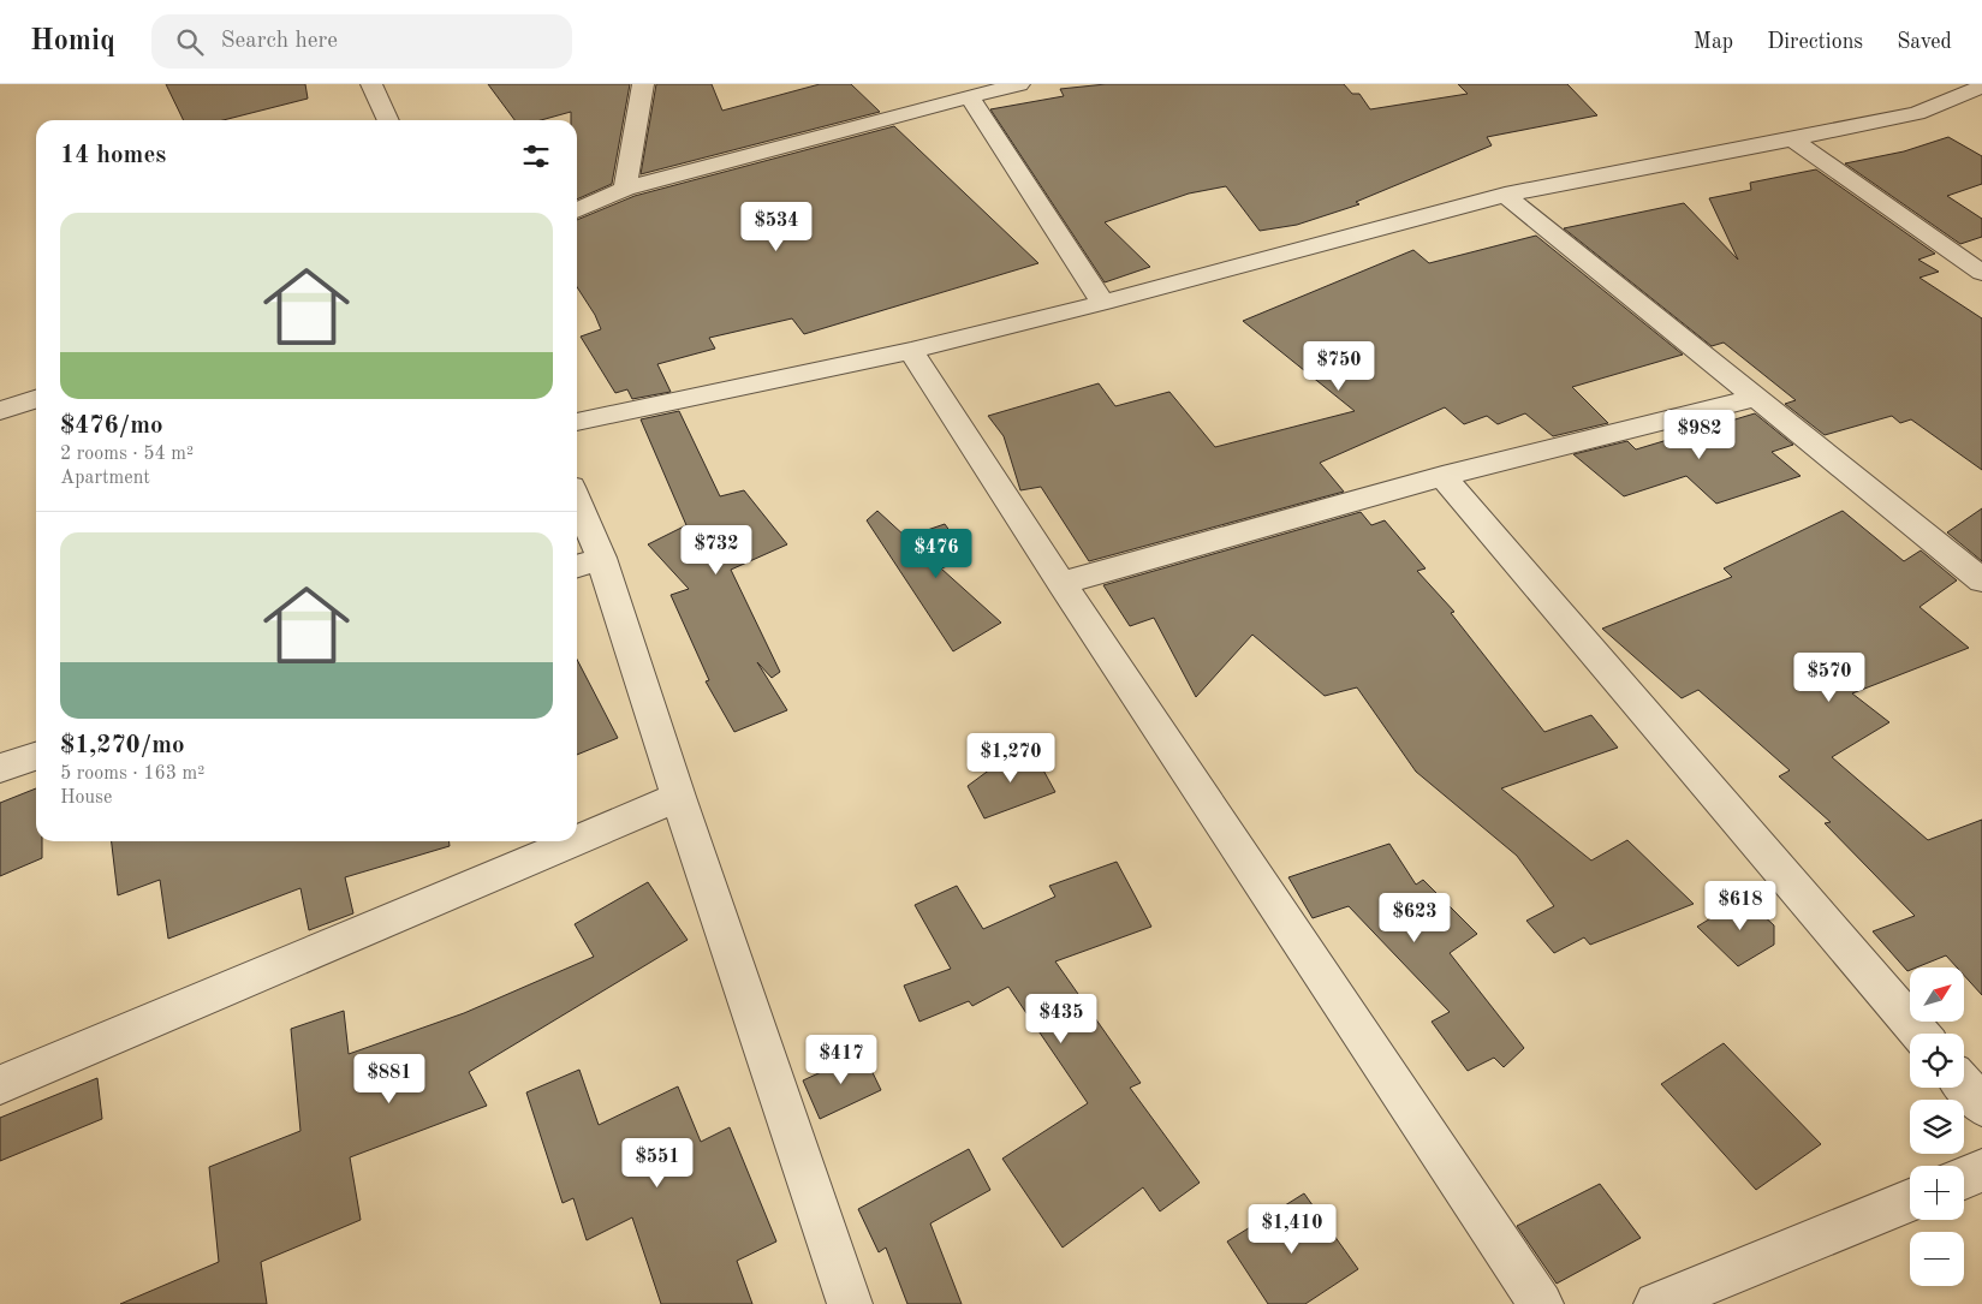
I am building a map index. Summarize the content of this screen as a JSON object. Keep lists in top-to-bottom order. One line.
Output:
{"north":"top right","page":{"header":"Homiq","search":"Search here","nav":["Map","Directions","Saved"],"heading":"14 homes","list":[{"name":"$476/mo","note":"2 rooms · 54 m² · Apartment"},{"name":"$1,270/mo","note":"5 rooms · 163 m² · House"}],"price":["$534","$750","$982","$732","$476","$570","$1,270","$618","$623","$435","$417","$881","$551","$1,410"],"map_buttons":["+","−"]}}
